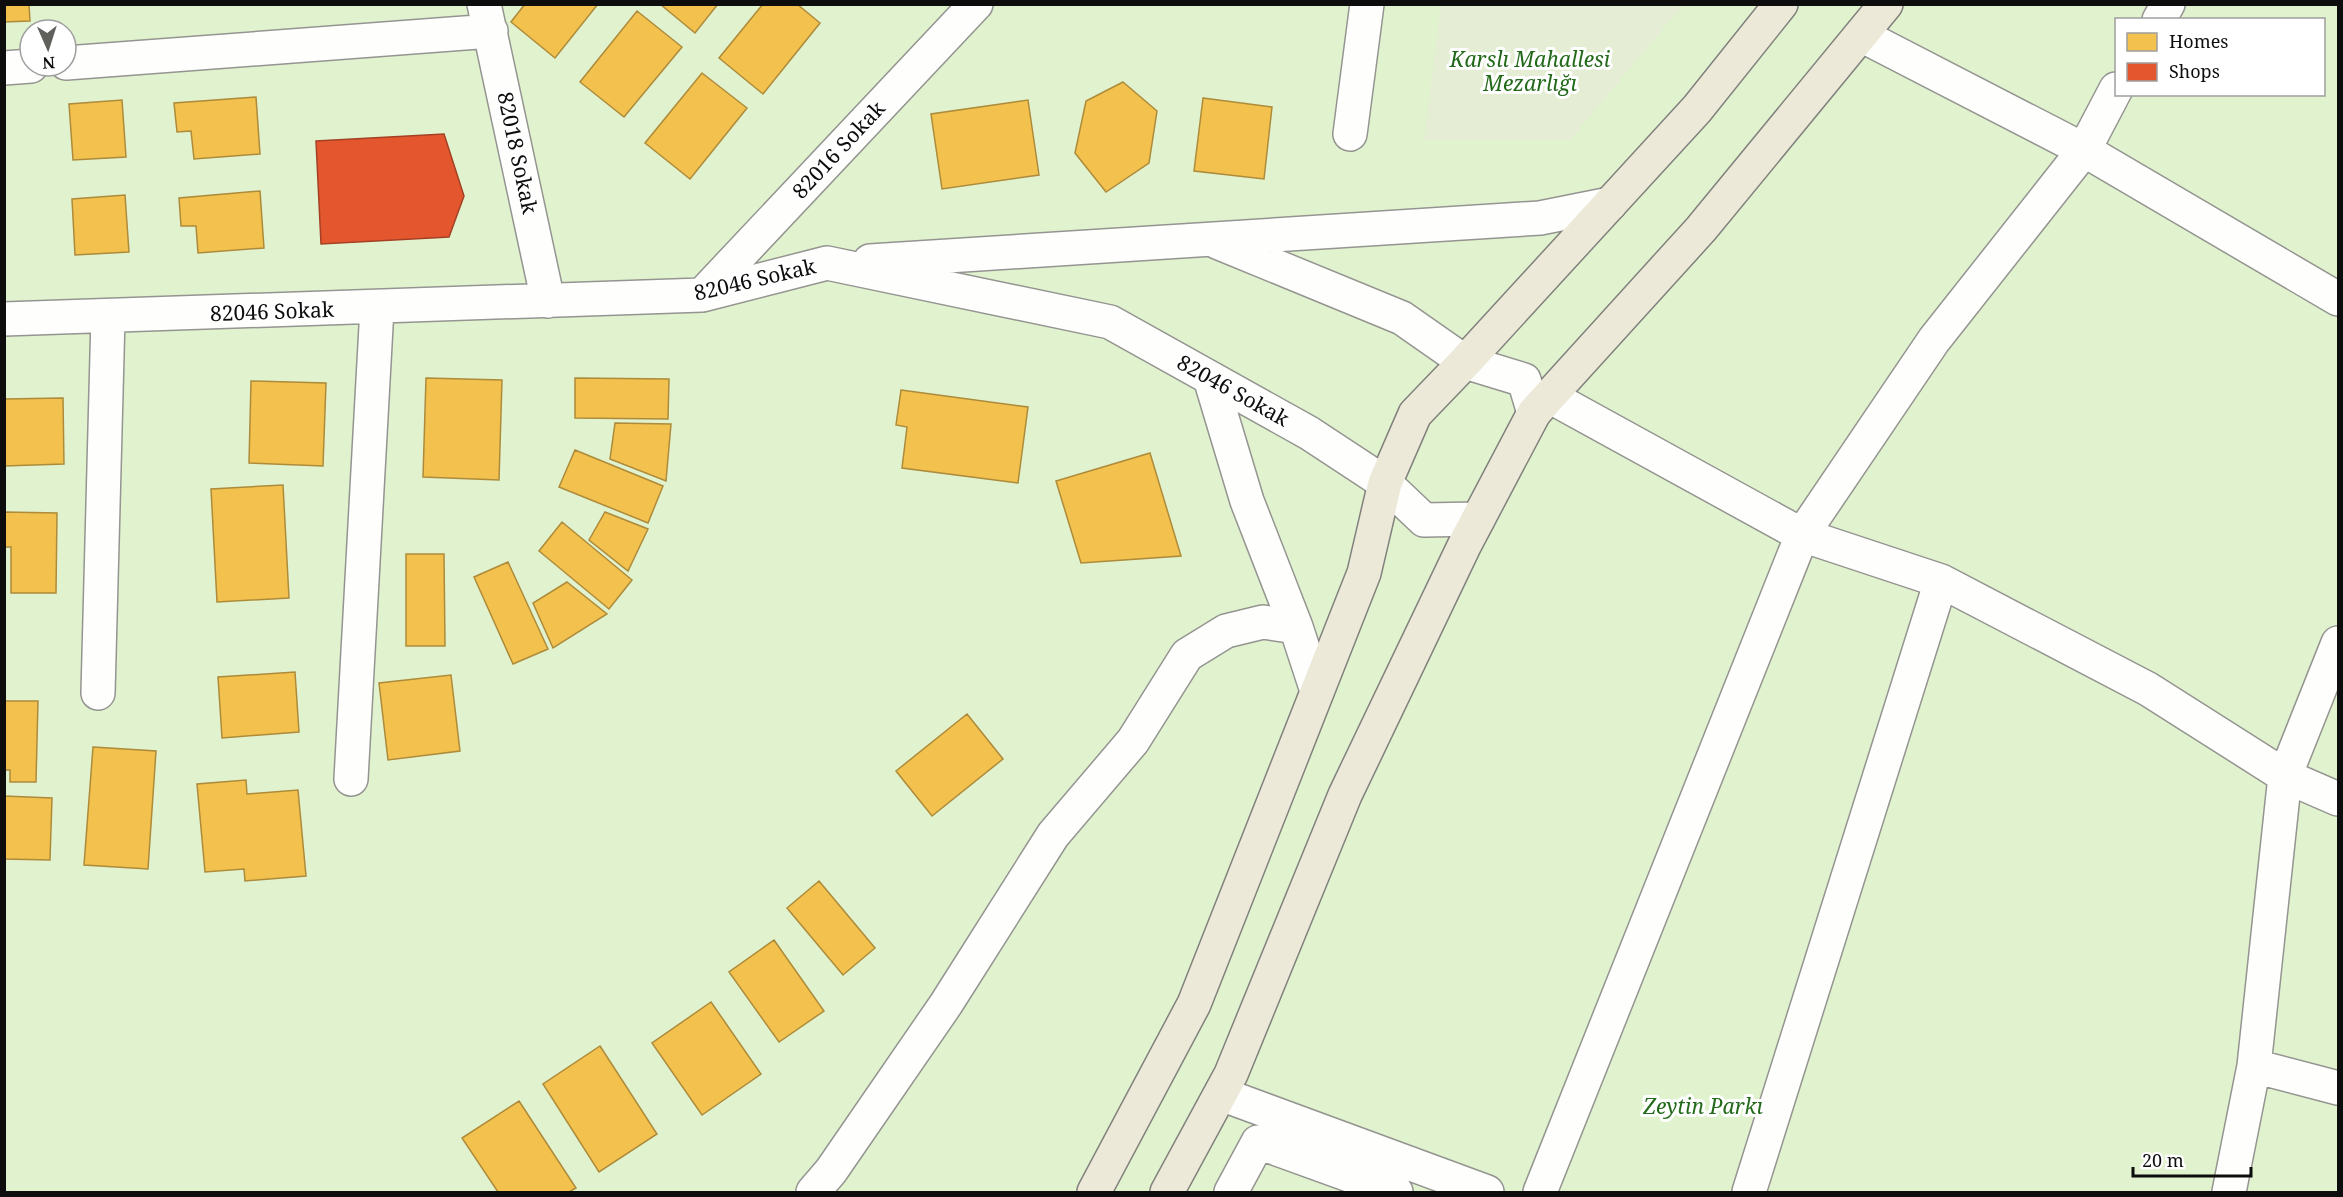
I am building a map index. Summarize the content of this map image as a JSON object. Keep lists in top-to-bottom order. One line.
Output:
{"streets":{"street":["82016 Sokak","82018 Sokak","82046 Sokak"]},"crossings":[["82016 Sokak","82046 Sokak"],["82018 Sokak","82046 Sokak"]],"parks":["Karslı Mahallesi Mezarlığı","Zeytin Parkı"],"legend":["Homes","Shops"],"scale_bar":"20 m","north":"bottom"}
